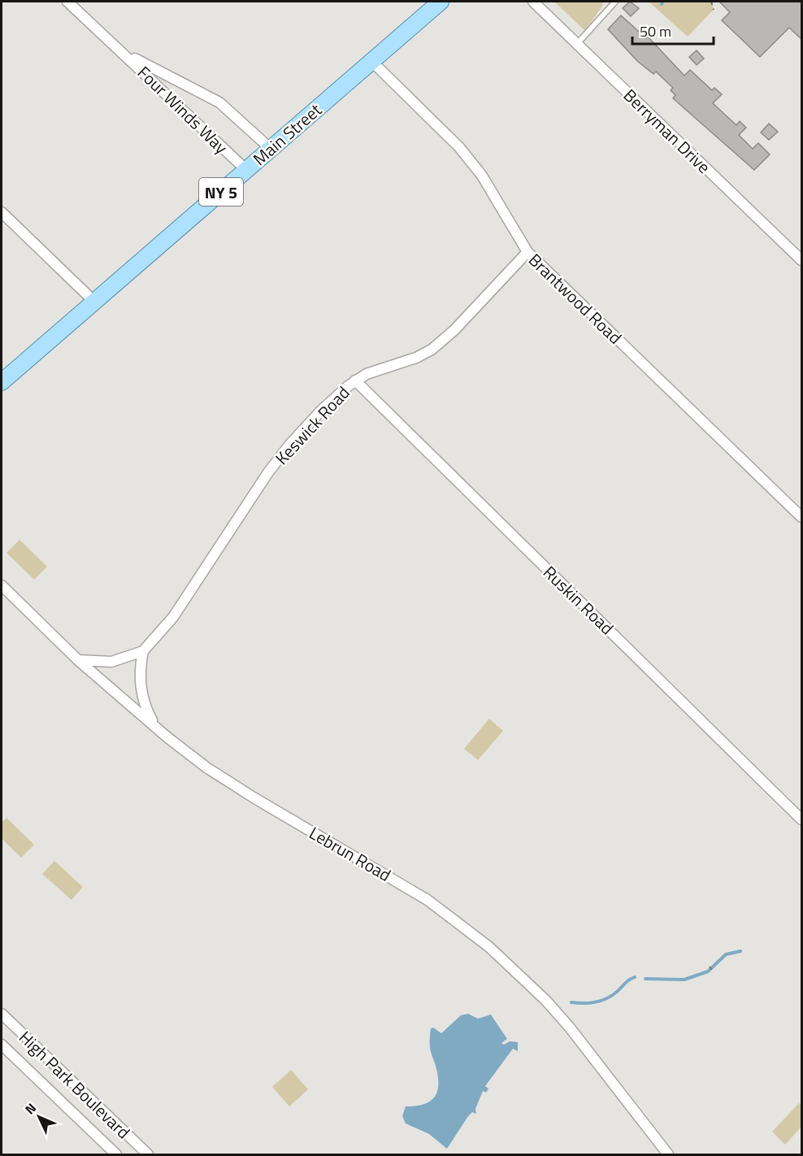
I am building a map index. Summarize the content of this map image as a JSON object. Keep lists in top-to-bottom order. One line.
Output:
{"streets":{"main road":["Main Street","NY 5"],"street":["Four Winds Way","Berryman Drive","Brantwood Road","Keswick Road","Ruskin Road","Lebrun Road","High Park Boulevard"]},"crossings":[["Four Winds Way","Main Street"],["Main Street","Brantwood Road"],["Brantwood Road","Keswick Road"],["Keswick Road","Ruskin Road"]],"scale_bar":"50 m","north":"top left"}
